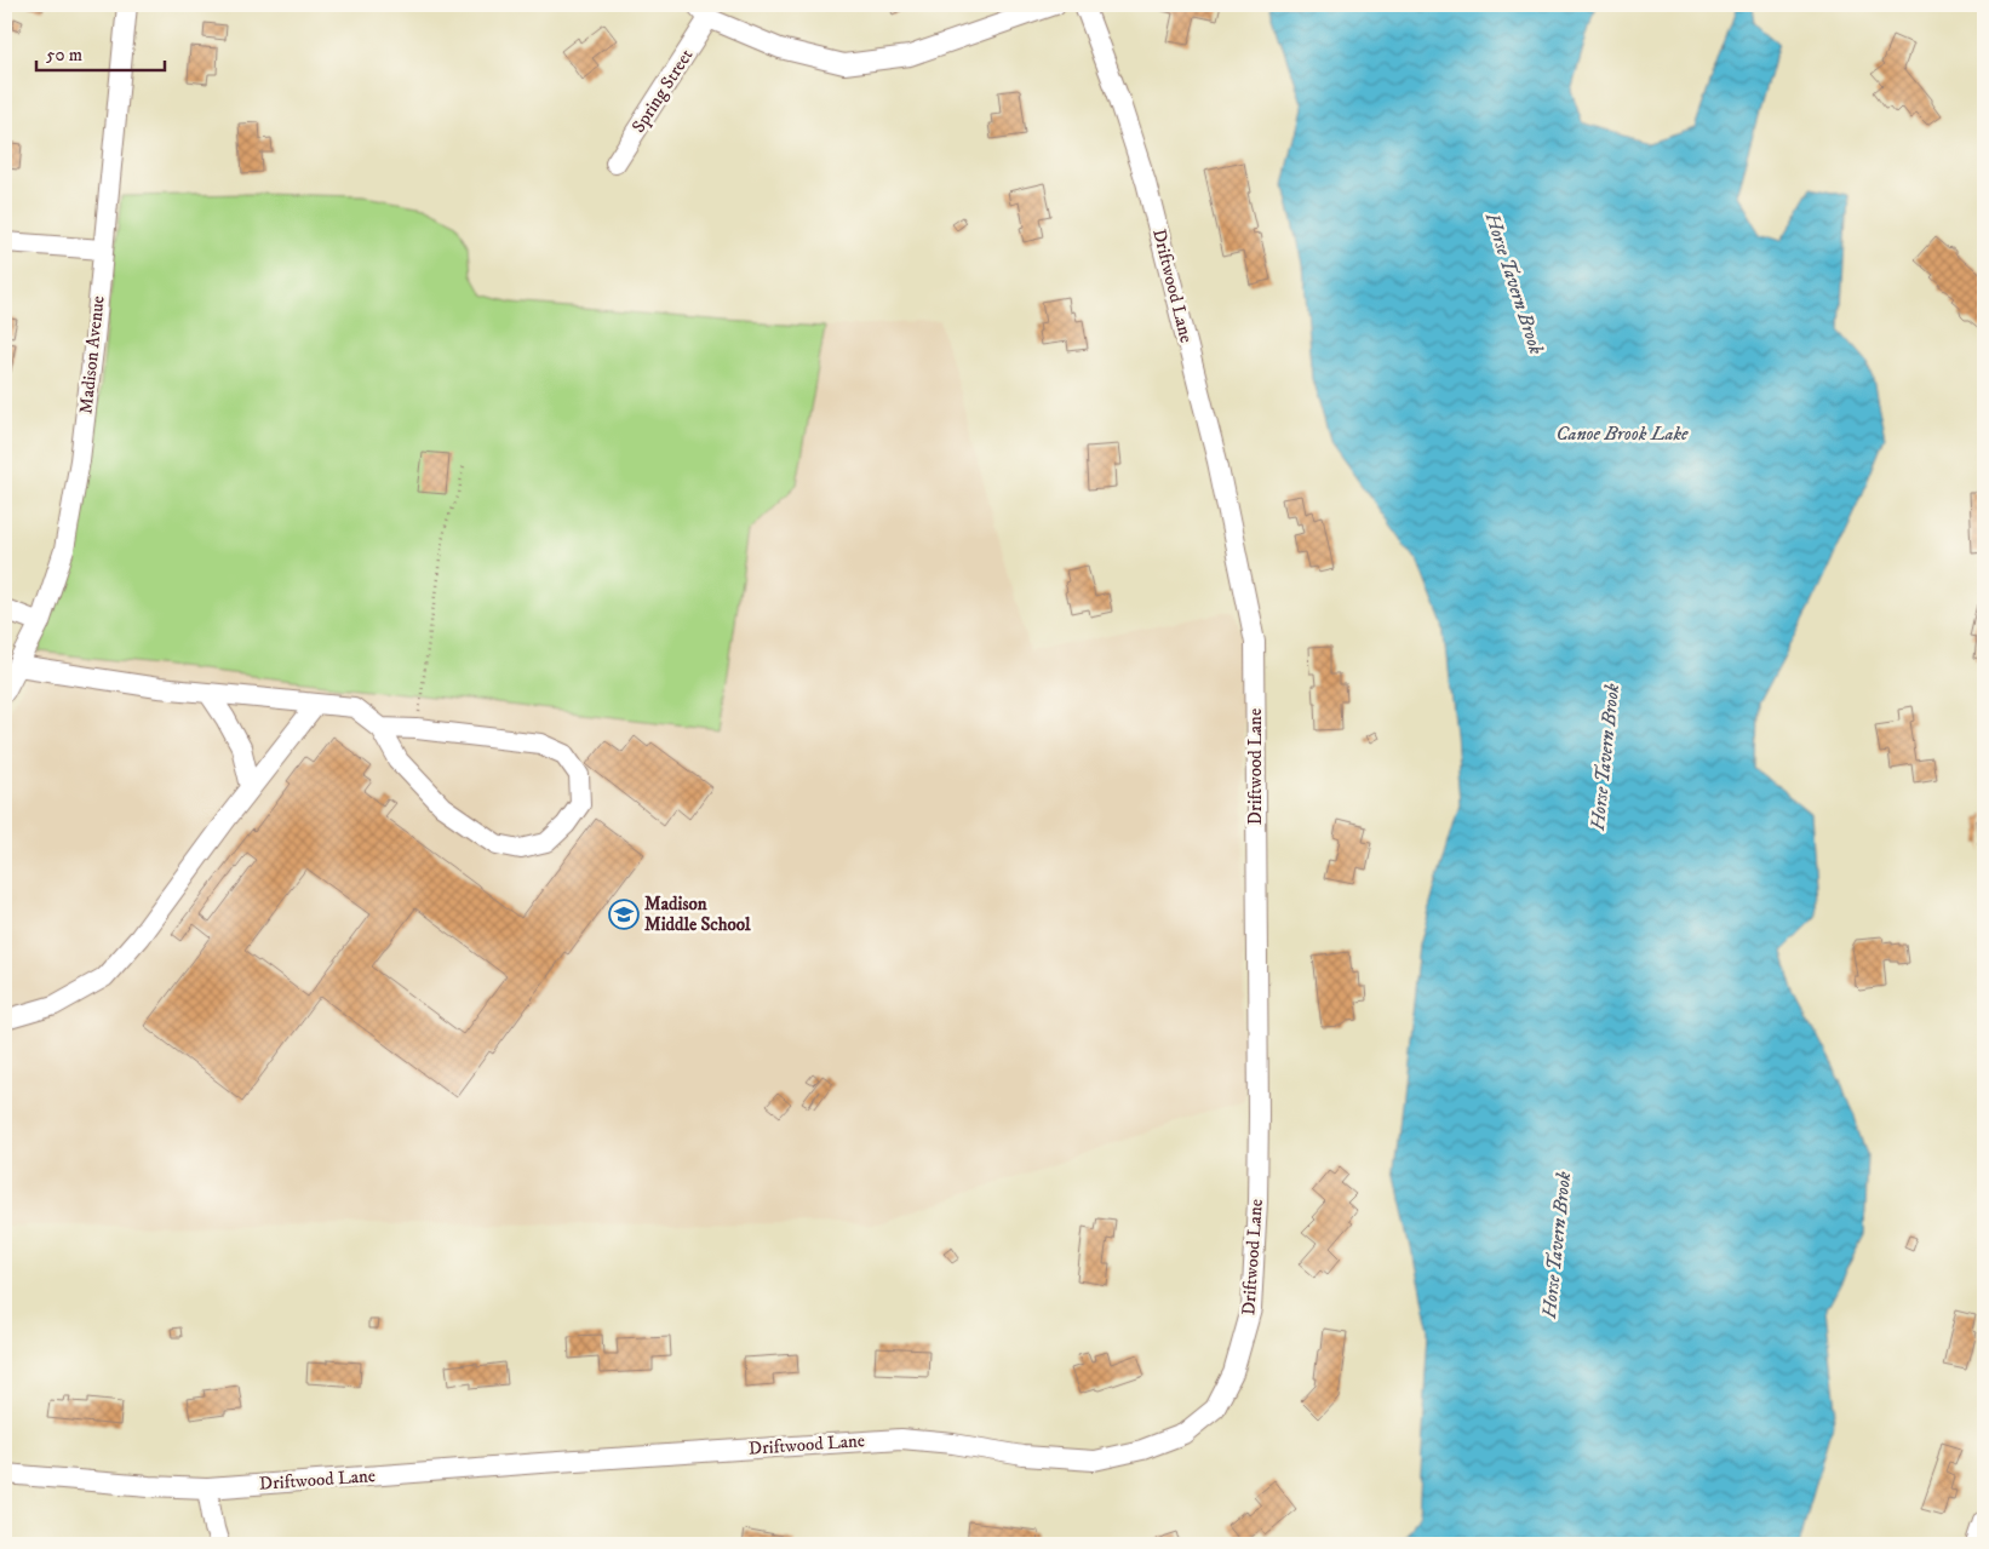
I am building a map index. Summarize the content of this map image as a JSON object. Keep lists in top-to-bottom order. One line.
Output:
{"streets":{"street":["Spring Street","Driftwood Lane","Madison Avenue"]},"water":["Horse Tavern Brook","Canoe Brook Lake"],"places":{"school or university":["Madison Middle School"]},"scale_bar":"50 m"}
